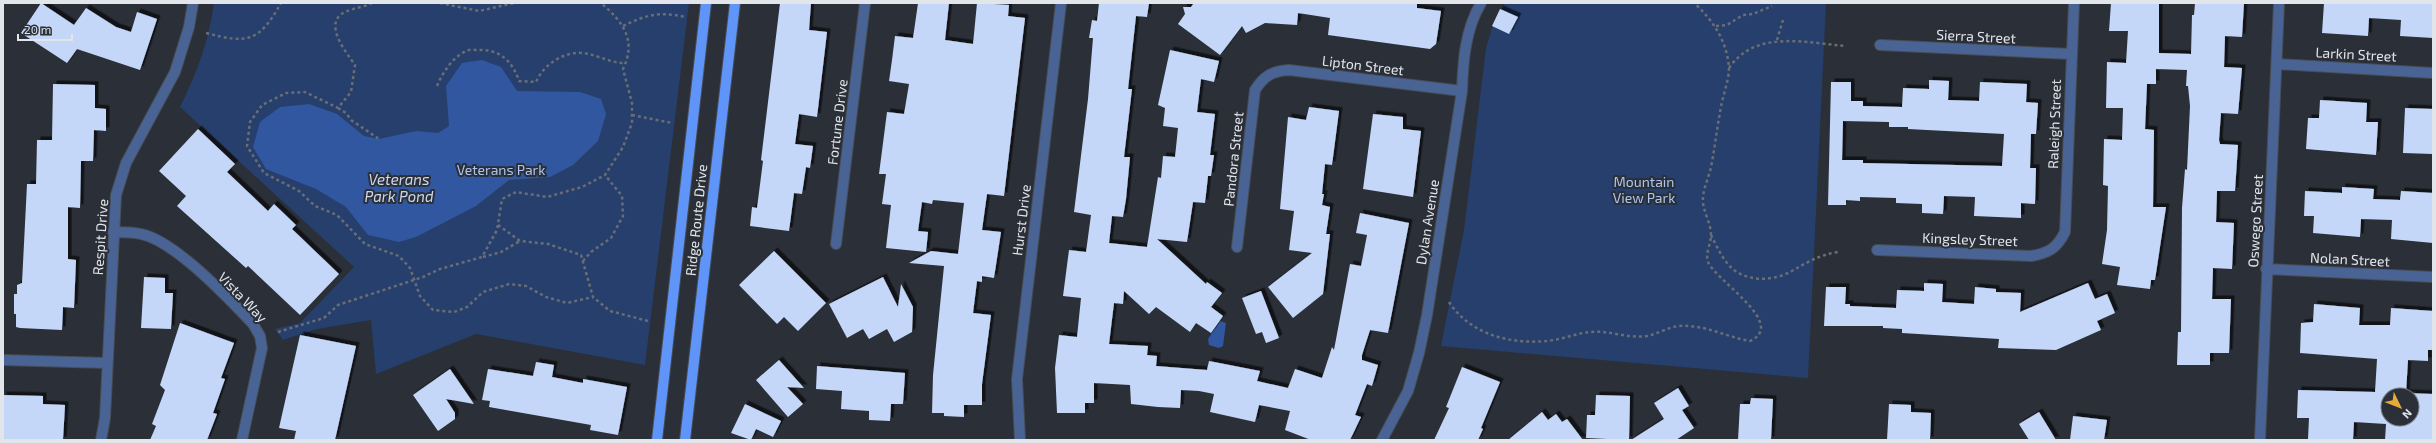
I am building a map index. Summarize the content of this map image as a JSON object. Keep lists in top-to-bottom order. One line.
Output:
{"streets":{"main road":["Ridge Route Drive"],"street":["Sierra Street","Larkin Street","Lipton Street","Fortune Drive","Raleigh Street","Pandora Street","Hurst Drive","Oswego Street","Dylan Avenue","Respit Drive","Kingsley Street","Nolan Street","Vista Way"]},"crossings":[["Sierra Street","Raleigh Street"],["Larkin Street","Oswego Street"],["Lipton Street","Pandora Street"],["Lipton Street","Dylan Avenue"],["Raleigh Street","Kingsley Street"],["Oswego Street","Nolan Street"],["Respit Drive","Vista Way"]],"water":["Veterans Park Pond"],"parks":["Veterans Park","Mountain View Park"],"scale_bar":"20 m","north":"bottom right"}
